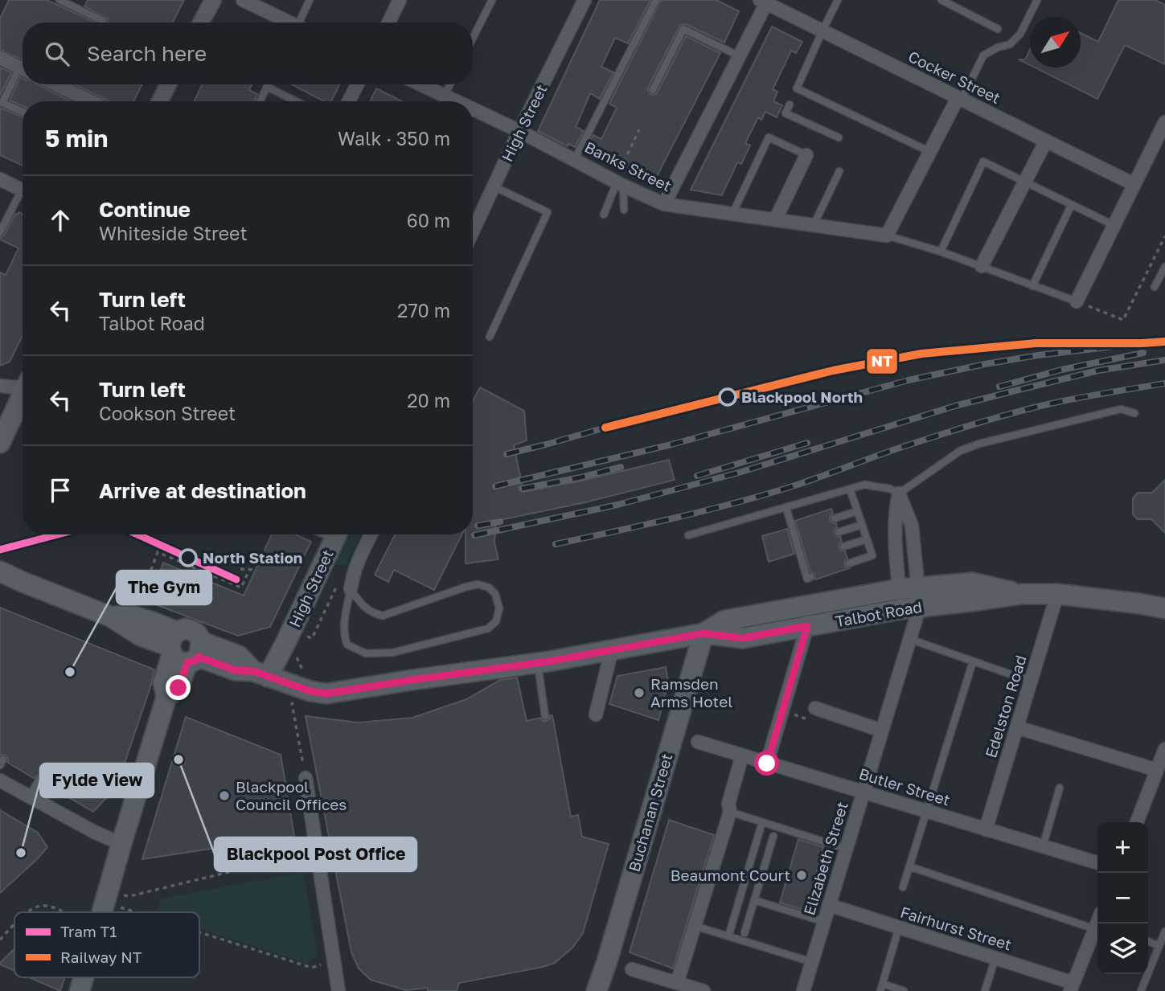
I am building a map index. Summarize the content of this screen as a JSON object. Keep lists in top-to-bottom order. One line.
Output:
{"streets":{"main road":["High Street","Talbot Road","Buchanan Street"],"street":["Cocker Street","Banks Street","Edelston Road","Butler Street","Elizabeth Street","Fairhurst Street"]},"crossings":[["High Street","Banks Street"],["High Street","Talbot Road"],["Talbot Road","Edelston Road"],["Talbot Road","Buchanan Street"],["Talbot Road","Elizabeth Street"],["Edelston Road","Butler Street"],["Butler Street","Elizabeth Street"],["Elizabeth Street","Fairhurst Street"]],"places":["Blackpool North","North Station","The Gym","Ramsden Arms Hotel","Blackpool Post Office","Blackpool Council Offices","Fylde View","Beaumont Court"],"lines":["rail line NT","tram line T1"],"legend":["Tram T1","Railway NT"],"north":"top right","page":{"search":"Search here","heading":["5 min","Walk · 350 m"],"list":[["Continue","Whiteside Street","60 m"],["Turn left","Talbot Road","270 m"],["Turn left","Cookson Street","20 m"],"Arrive at destination"],"map_buttons":["+","−"]}}
